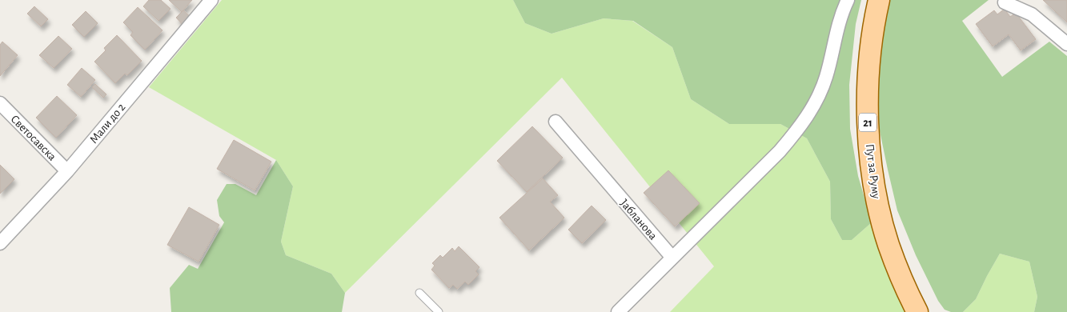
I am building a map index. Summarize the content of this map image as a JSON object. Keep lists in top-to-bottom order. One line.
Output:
{"streets":{"main road":["21","Пут за Руму"],"street":["Мали до 2","Светосавска","Јабланова"]},"crossings":[["Мали до 2","Светосавска"]]}
